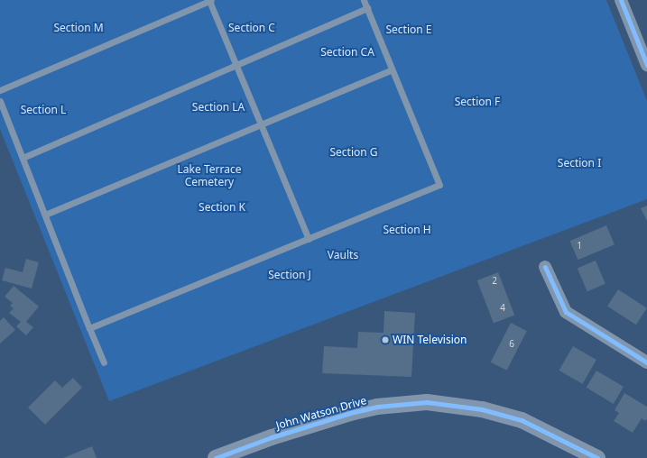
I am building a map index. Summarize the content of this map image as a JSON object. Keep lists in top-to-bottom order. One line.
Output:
{"streets":{"street":["John Watson Drive"]},"parks":["Section M","Section C","Section E","Section CA","Section F","Section LA","Section L","Section G","Section I","Lake Terrace Cemetery","Section K","Section H","Vaults","Section J"],"places":["WIN Television"],"house_numbers":["1","2","4","6"]}
